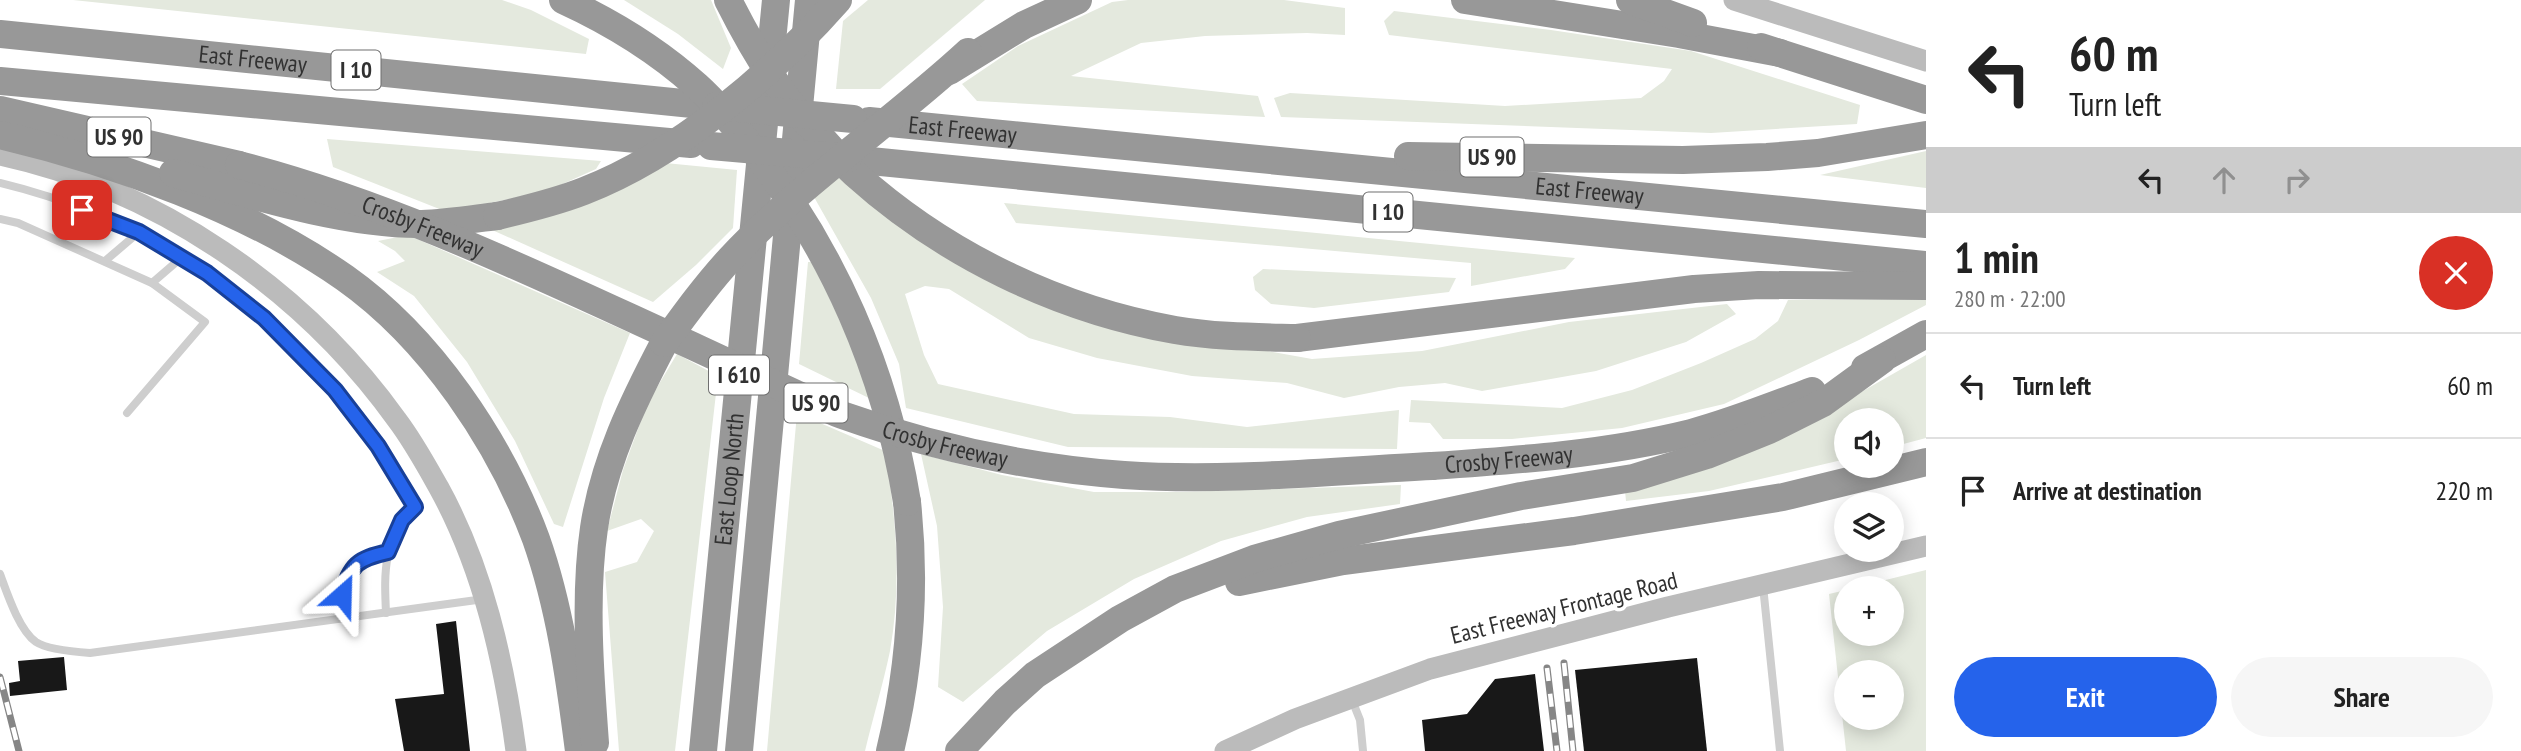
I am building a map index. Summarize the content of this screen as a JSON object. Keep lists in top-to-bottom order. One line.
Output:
{"streets":{"highway":["East Freeway","I 10","US 90","Crosby Freeway","I 610","East Loop North"],"main road":["East Freeway Frontage Road"]},"crossings":[["East Freeway","US 90"]],"page":{"turn":["60 m","Turn left"],"heading":["1 min","280 m · 22:00"],"list":[{"name":"Turn left","value":"60 m"},{"name":"Arrive at destination","value":"220 m"}],"map_buttons":["+","−"],"buttons":["Exit","Share"]}}
